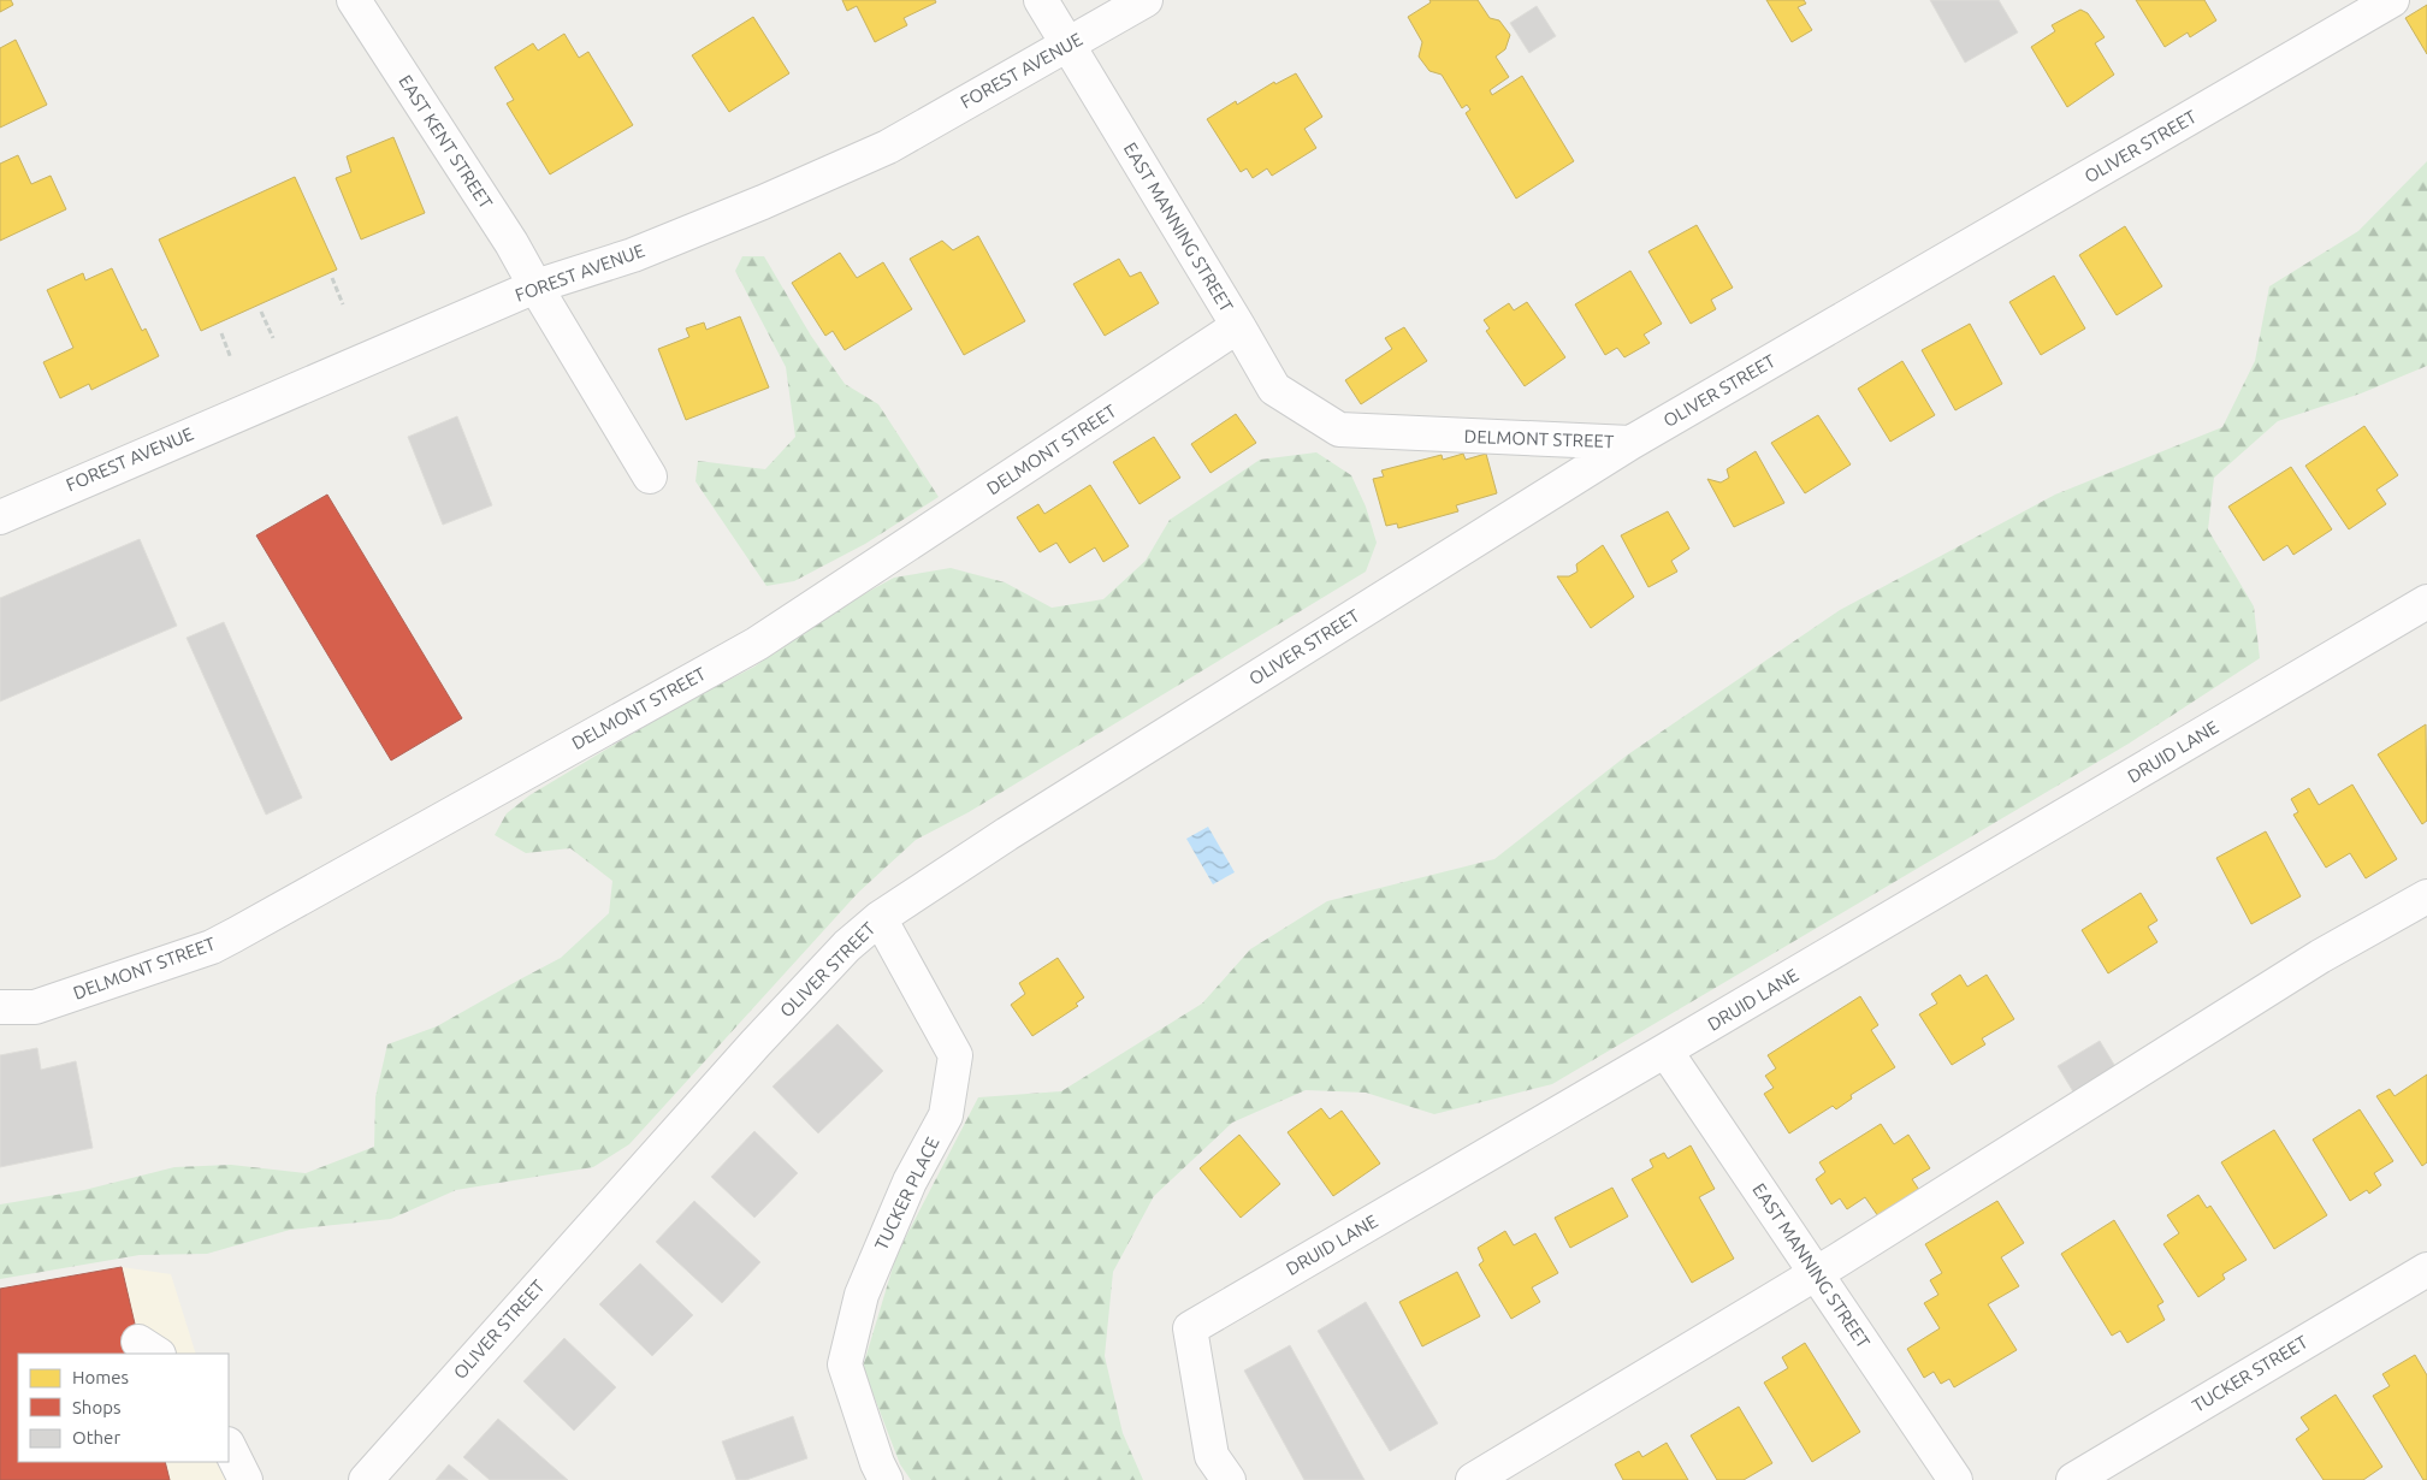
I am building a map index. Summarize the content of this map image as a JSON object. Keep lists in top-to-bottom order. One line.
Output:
{"streets":{"street":["FOREST AVENUE","EAST KENT STREET","OLIVER STREET","EAST MANNING STREET","DELMONT STREET","DRUID LANE","TUCKER PLACE","TUCKER STREET"]},"crossings":[["FOREST AVENUE","EAST KENT STREET"],["FOREST AVENUE","EAST MANNING STREET"],["OLIVER STREET","DELMONT STREET"],["OLIVER STREET","TUCKER PLACE"],["EAST MANNING STREET","DELMONT STREET"],["EAST MANNING STREET","DRUID LANE"]],"legend":["Homes","Shops","Other"]}
